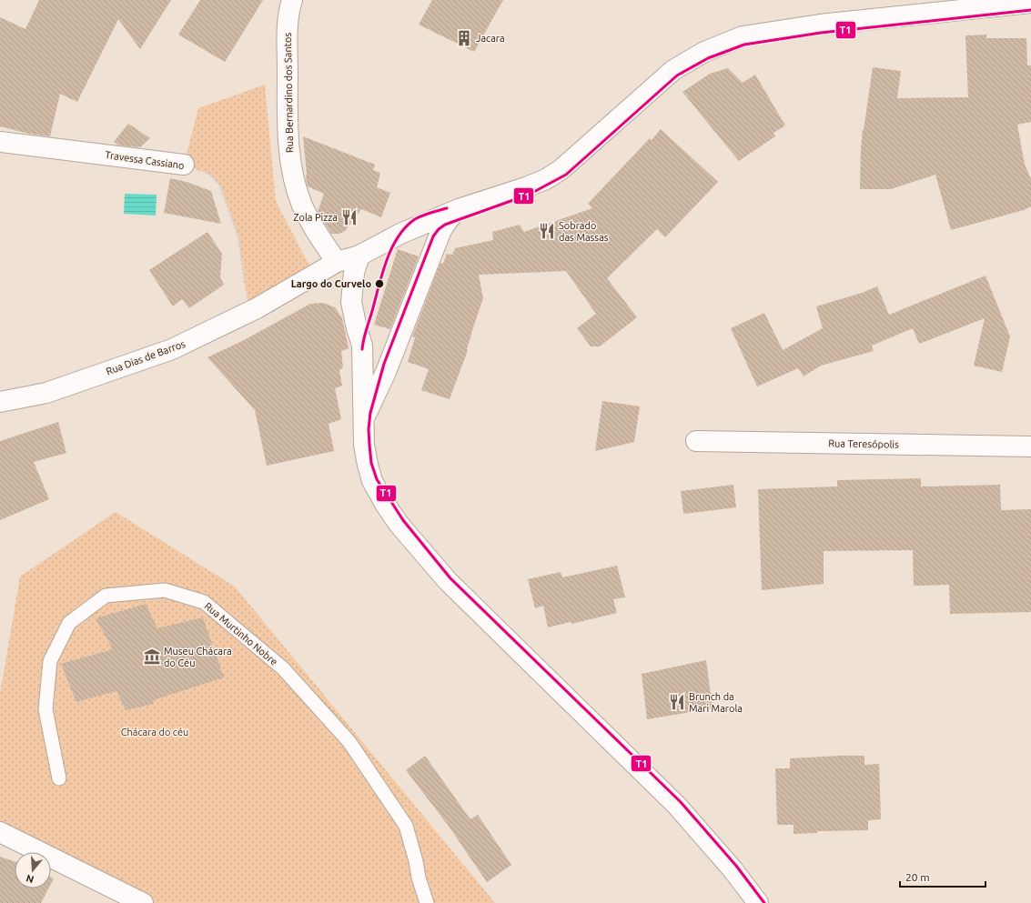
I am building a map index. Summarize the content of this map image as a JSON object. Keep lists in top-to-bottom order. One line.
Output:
{"streets":{"street":["Rua Bernardino dos Santos","Travessa Cassiano","Rua Dias de Barros","Rua Teresópolis"],"lane":["Rua Murtinho Nobre"]},"crossings":[["Rua Bernardino dos Santos","Rua Dias de Barros"],["Travessa Cassiano","Rua Dias de Barros"]],"parks":["Chácara do céu"],"places":{"building":["Jacara"],"restaurant":["Zola Pizza","Sobrado das Massas","Brunch da Mari Marola"],"other":["Largo do Curvelo"],"museum":["Museu Chácara do Céu"]},"lines":["transit line T1"],"scale_bar":"20 m","north":"bottom"}
